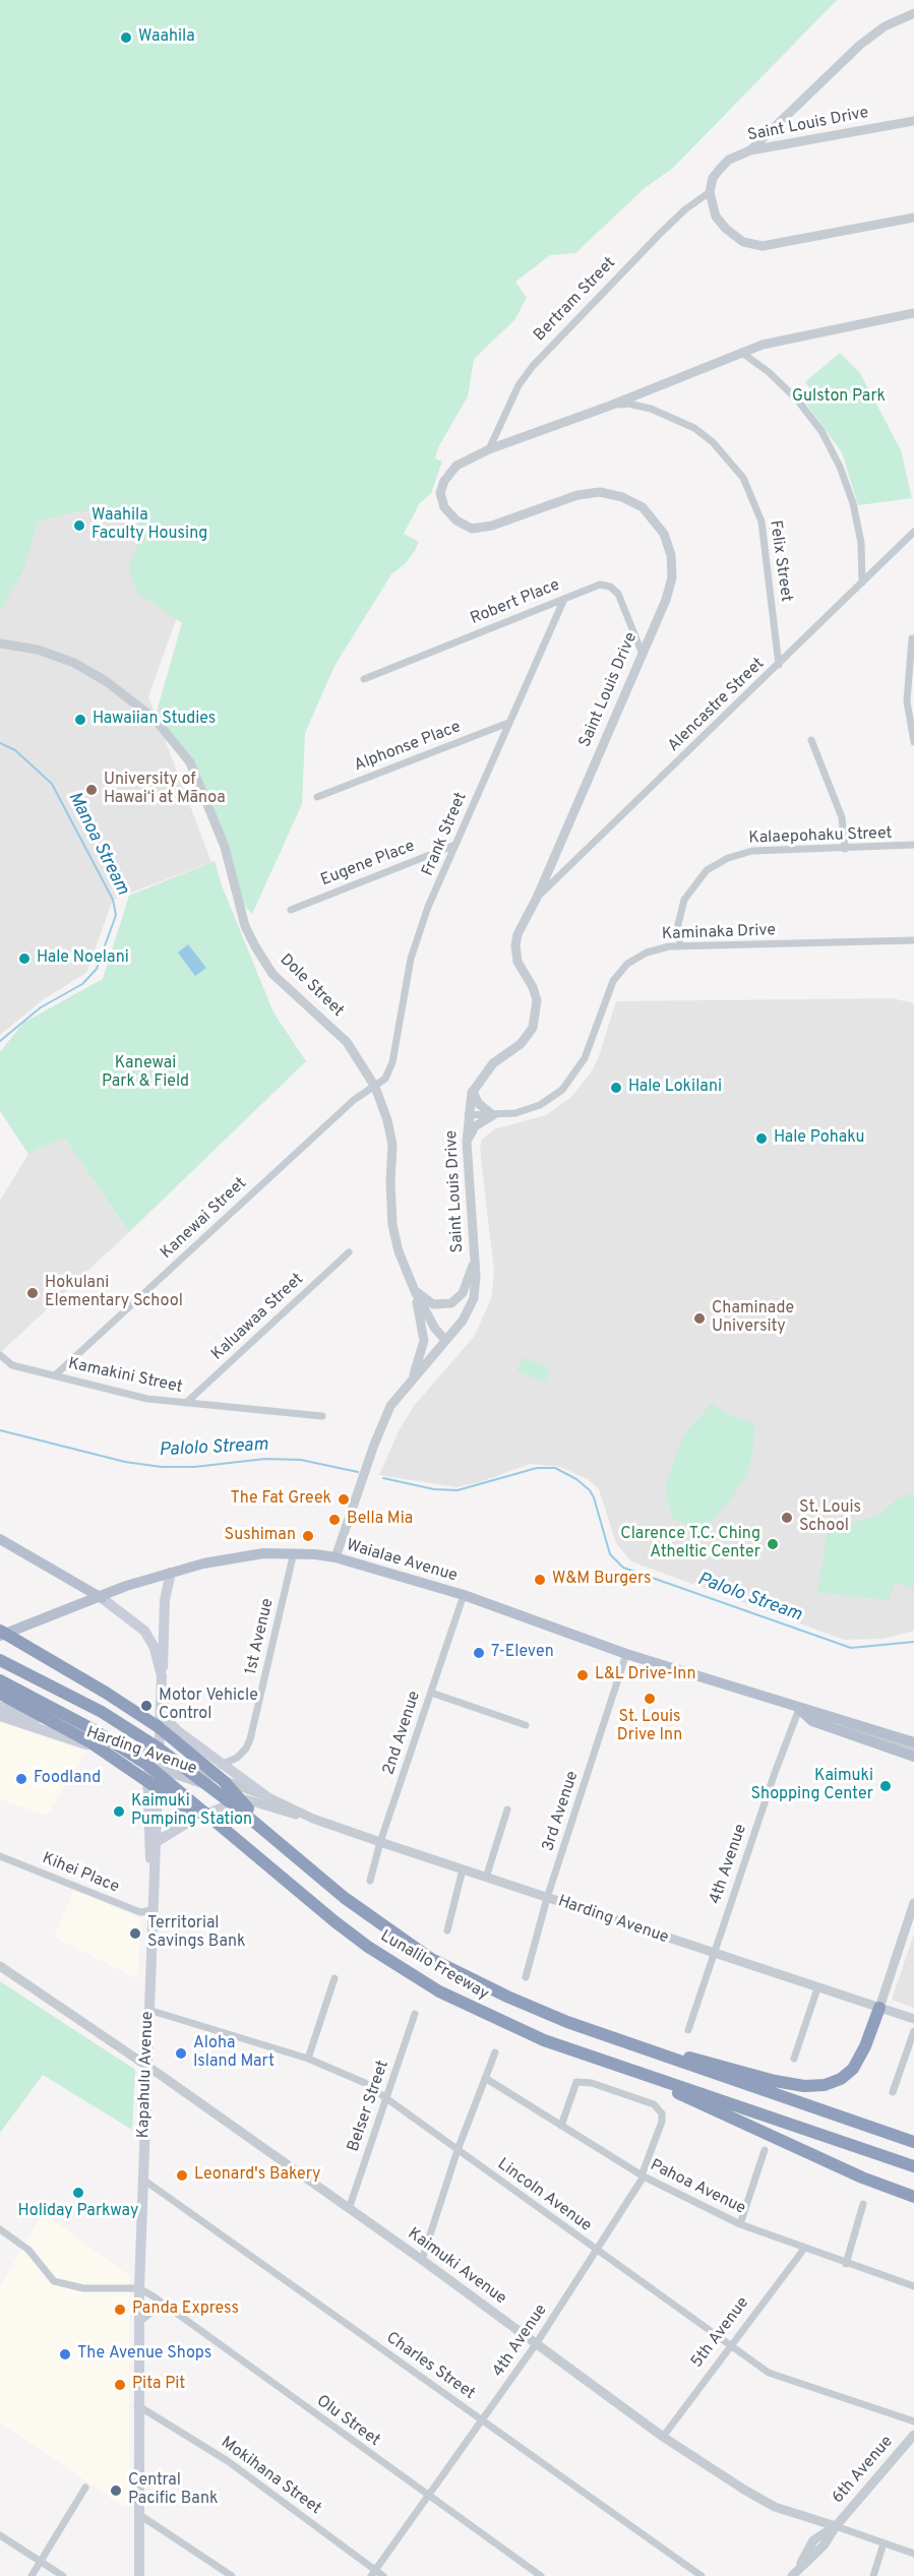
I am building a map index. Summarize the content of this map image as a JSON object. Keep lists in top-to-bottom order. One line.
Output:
{"streets":{"highway":["Lunalilo Freeway"],"main road":["Waialae Avenue","Harding Avenue","Kapahulu Avenue"],"street":["Saint Louis Drive","Bertram Street","Felix Street","Robert Place","Alencastre Street","Alphonse Place","Frank Street","Kalaepohaku Street","Eugene Place","Kaminaka Drive","Dole Street","Kanewai Street","Kaluawaa Street","Kamakini Street","1st Avenue","2nd Avenue","3rd Avenue","4th Avenue","Kihei Place","Belser Street","Pahoa Avenue","Lincoln Avenue","Kaimuki Avenue","5th Avenue","Charles Street","Olu Street","6th Avenue","Mokihana Street"]},"crossings":[["Saint Louis Drive","Bertram Street"],["Saint Louis Drive","Felix Street"],["Saint Louis Drive","Robert Place"],["Saint Louis Drive","Alencastre Street"],["Saint Louis Drive","Kaminaka Drive"],["Saint Louis Drive","Dole Street"],["Saint Louis Drive","Waialae Avenue"],["Felix Street","Alencastre Street"],["Robert Place","Frank Street"],["Alphonse Place","Frank Street"],["Frank Street","Eugene Place"],["Frank Street","Dole Street"],["Frank Street","Kanewai Street"],["Kalaepohaku Street","Kaminaka Drive"],["Dole Street","Kanewai Street"],["Kanewai Street","Kamakini Street"],["Kaluawaa Street","Kamakini Street"],["Waialae Avenue","1st Avenue"],["Waialae Avenue","2nd Avenue"],["Waialae Avenue","3rd Avenue"],["Waialae Avenue","4th Avenue"],["Waialae Avenue","Kapahulu Avenue"],["1st Avenue","Harding Avenue"],["2nd Avenue","Harding Avenue"],["Harding Avenue","3rd Avenue"],["Harding Avenue","4th Avenue"],["Harding Avenue","Kapahulu Avenue"],["4th Avenue","Pahoa Avenue"],["4th Avenue","Lincoln Avenue"],["4th Avenue","Kaimuki Avenue"],["4th Avenue","Charles Street"],["4th Avenue","Olu Street"],["4th Avenue","Mokihana Street"],["Kihei Place","Kapahulu Avenue"],["Kapahulu Avenue","Lincoln Avenue"],["Kapahulu Avenue","Kaimuki Avenue"],["Kapahulu Avenue","Charles Street"],["Kapahulu Avenue","Olu Street"],["Kapahulu Avenue","Mokihana Street"],["Belser Street","Lincoln Avenue"],["Belser Street","Kaimuki Avenue"],["Pahoa Avenue","5th Avenue"],["Lincoln Avenue","5th Avenue"],["Kaimuki Avenue","5th Avenue"],["Kaimuki Avenue","6th Avenue"]],"water":["Manoa Stream","Palolo Stream"],"parks":["Gulston Park","Kanewai Park & Field"],"places":["Waahila","Waahila Faculty Housing","Hawaiian Studies","University of Hawaiʻi at Mānoa","Hale Noelani","Hale Lokilani","Hale Pohaku","Hokulani Elementary School","Chaminade University","The Fat Greek","St. Louis School","Bella Mia","Sushiman","Clarence T.C. Ching Atheltic Center","W&M Burgers","7-Eleven","L&L Drive-Inn","St. Louis Drive Inn","Motor Vehicle Control","Foodland","Kaimuki Shopping Center","Kaimuki Pumping Station","Territorial Savings Bank","Aloha Island Mart","Leonard's Bakery","Holiday Parkway","Panda Express","The Avenue Shops","Pita Pit","Central Pacific Bank"]}
